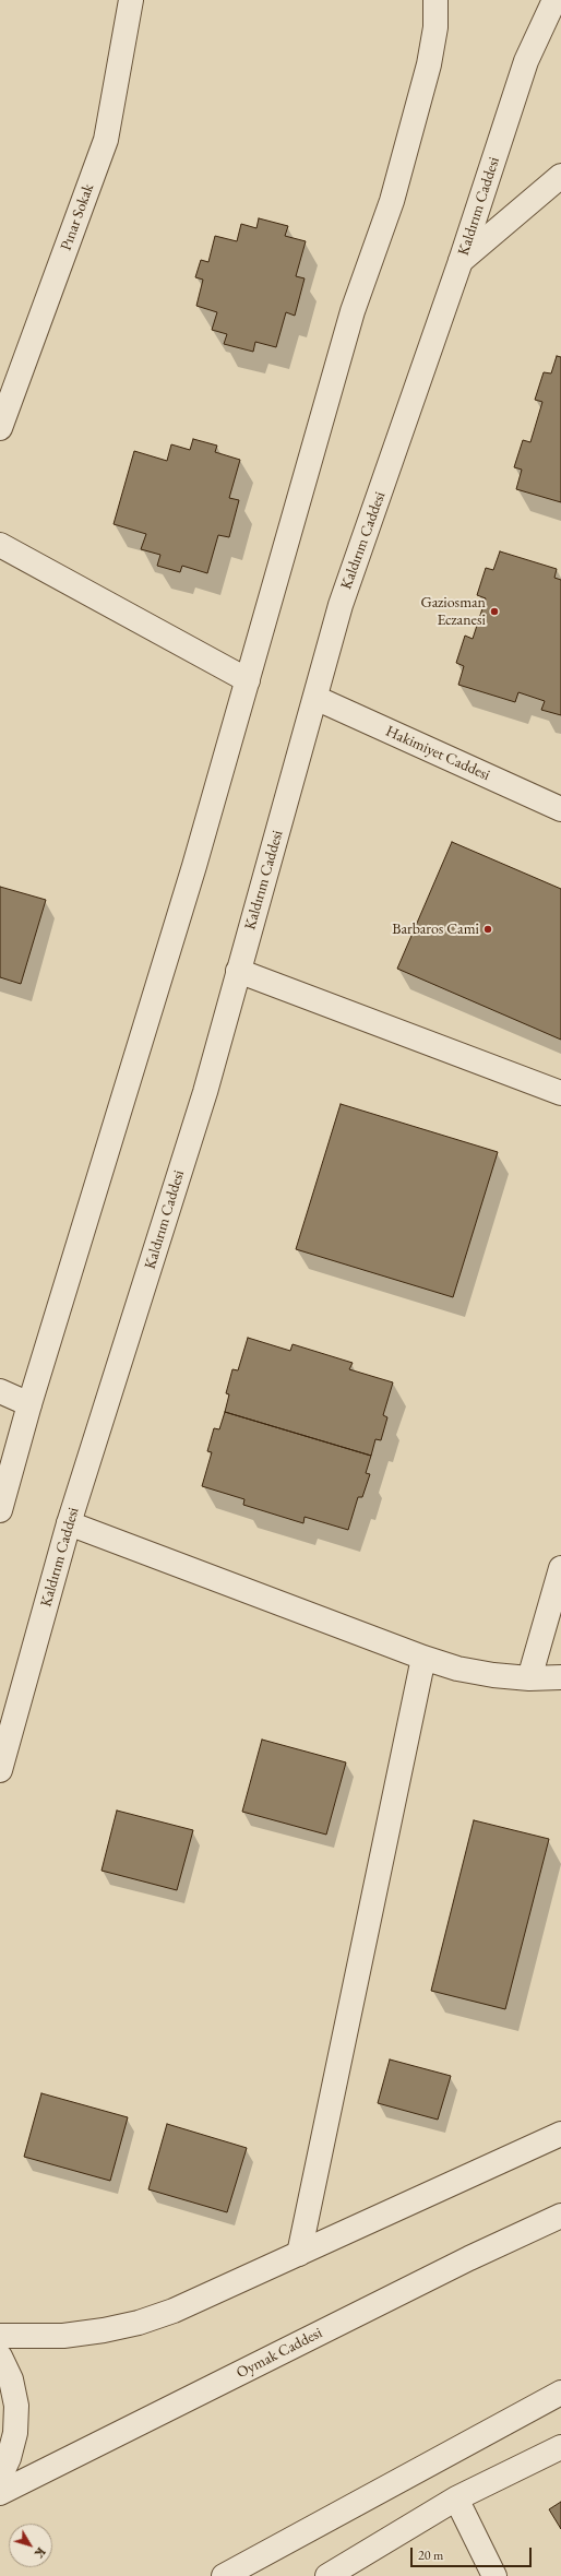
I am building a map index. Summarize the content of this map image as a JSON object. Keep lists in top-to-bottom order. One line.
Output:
{"streets":{"street":["Kaldırım Caddesi","Pınar Sokak","Hakimiyet Caddesi","Oymak Caddesi"]},"crossings":[["Kaldırım Caddesi","Hakimiyet Caddesi"]],"places":["Gaziosman Eczanesi","Barbaros Cami"],"scale_bar":"20 m","north":"bottom right"}
